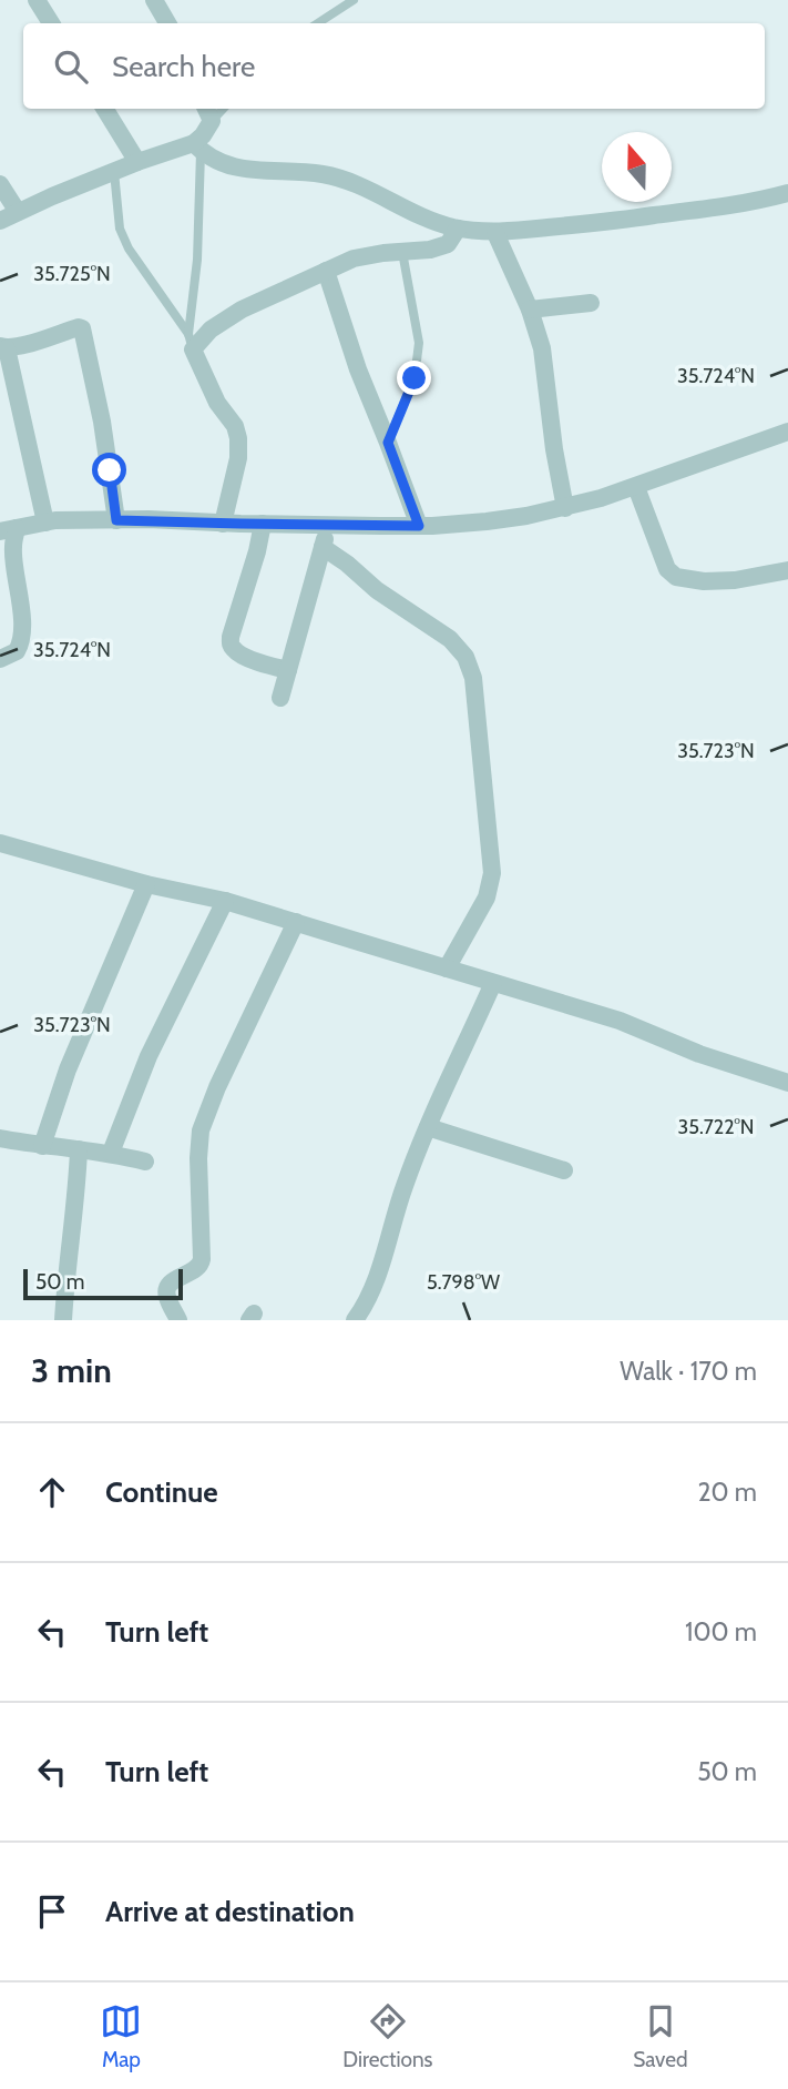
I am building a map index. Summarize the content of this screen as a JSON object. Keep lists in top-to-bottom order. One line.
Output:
{"scale_bar":"50 m","north":"top","page":{"search":"Search here","scale":"50 m","heading":["3 min","Walk · 170 m"],"list":[["Continue","20 m"],["Turn left","100 m"],["Turn left","50 m"],"Arrive at destination"],"nav":["Map","Directions","Saved"]},"coordinates":["35.725°N","35.724°N","35.723°N","35.722°N","5.798°W"]}
